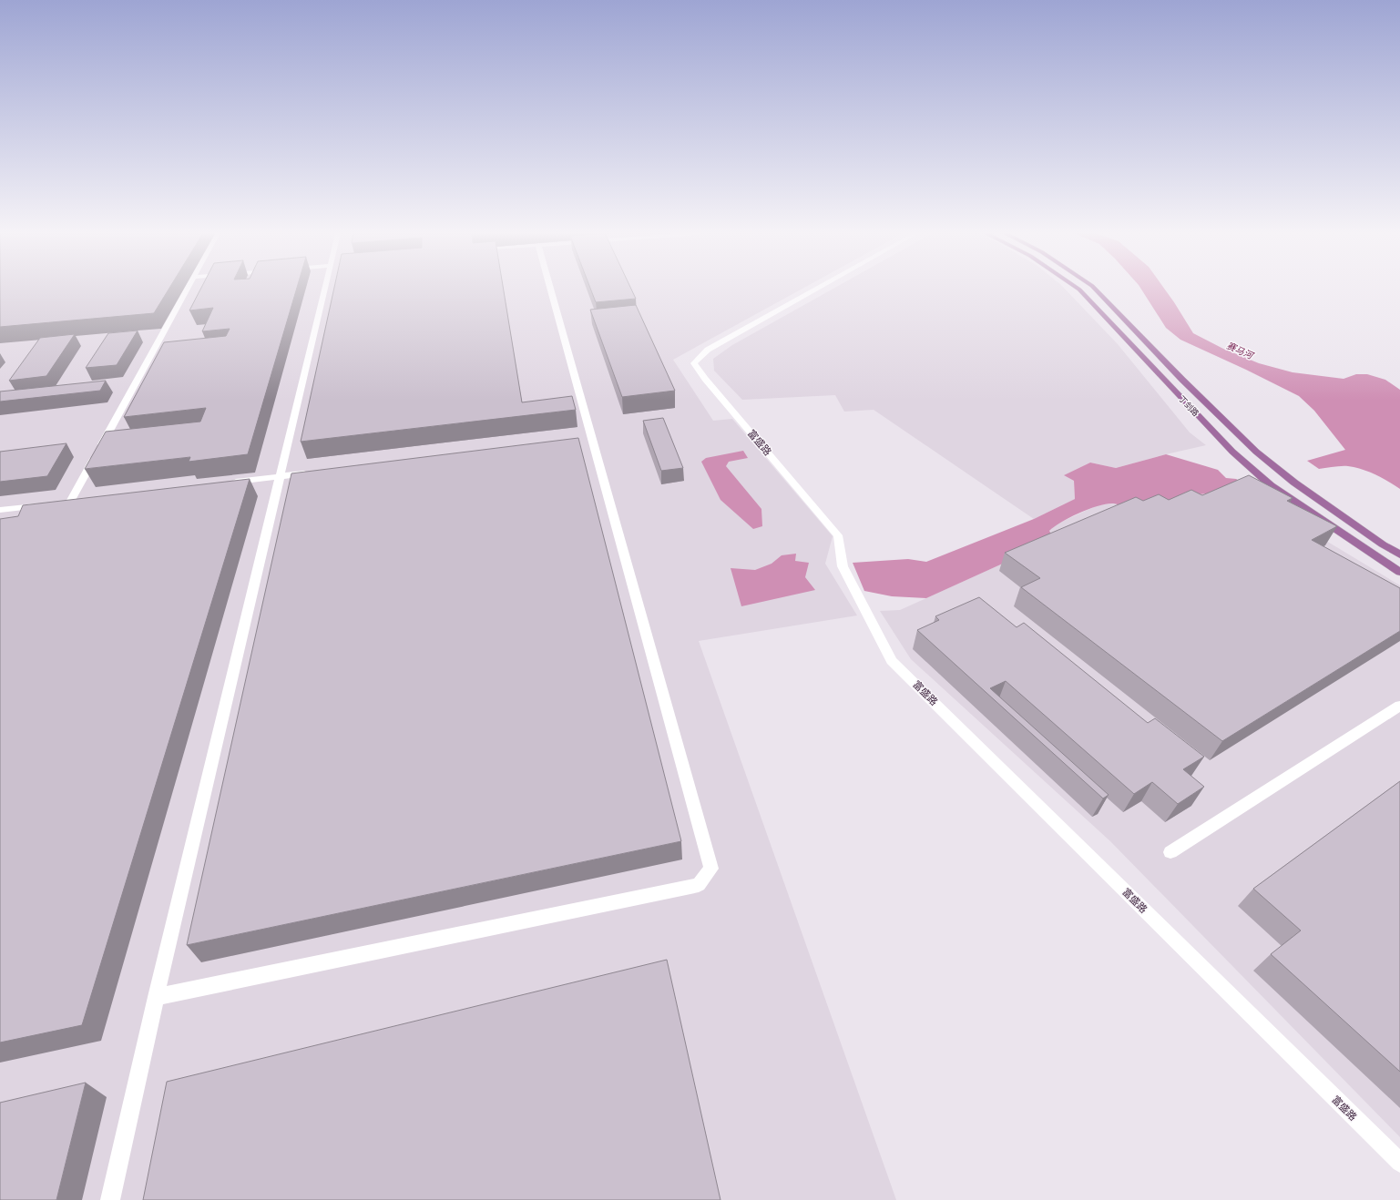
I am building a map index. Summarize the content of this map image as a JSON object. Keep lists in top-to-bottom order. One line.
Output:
{"streets":{"main road":["丁剑路"],"street":["富盛路"]},"water":["赛马河"]}
